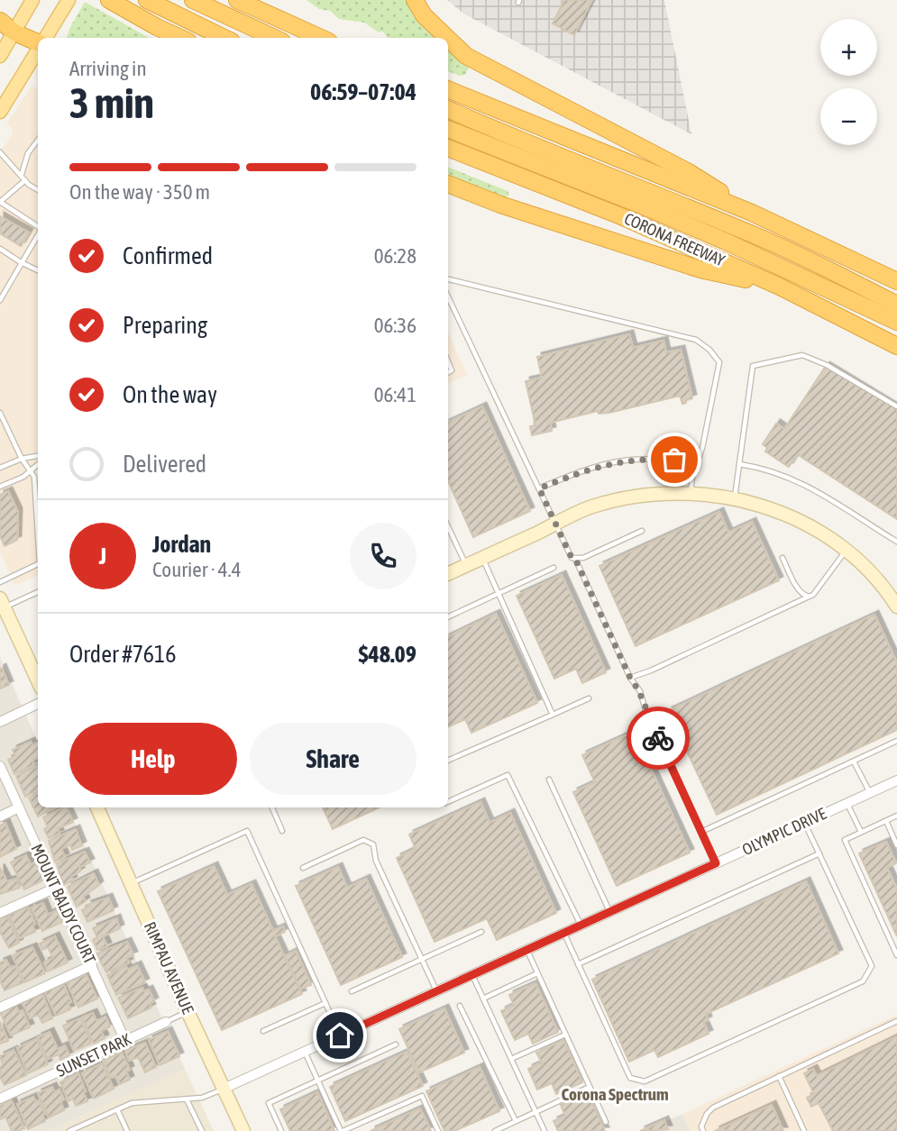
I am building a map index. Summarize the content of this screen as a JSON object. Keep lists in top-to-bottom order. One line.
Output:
{"streets":{"highway":["CORONA FREEWAY"],"main road":["RIMPAU AVENUE"],"street":["OLYMPIC DRIVE","MOUNT BALDY COURT","SUNSET PARK"]},"crossings":[["OLYMPIC DRIVE","RIMPAU AVENUE"],["MOUNT BALDY COURT","SUNSET PARK"],["RIMPAU AVENUE","SUNSET PARK"]],"districts":["Corona Spectrum"],"page":{"map_buttons":["+","−"],"heading":["3 min","Arriving in","06:59–07:04"],"panel":["Jordan","Courier · 4.4","Order #7616","$48.09"],"bar":"On the way · 350 m","list":[["Confirmed","06:28"],["Preparing","06:36"],["On the way","06:41"],"Delivered"],"round":"J","buttons":["Help","Share"]}}
